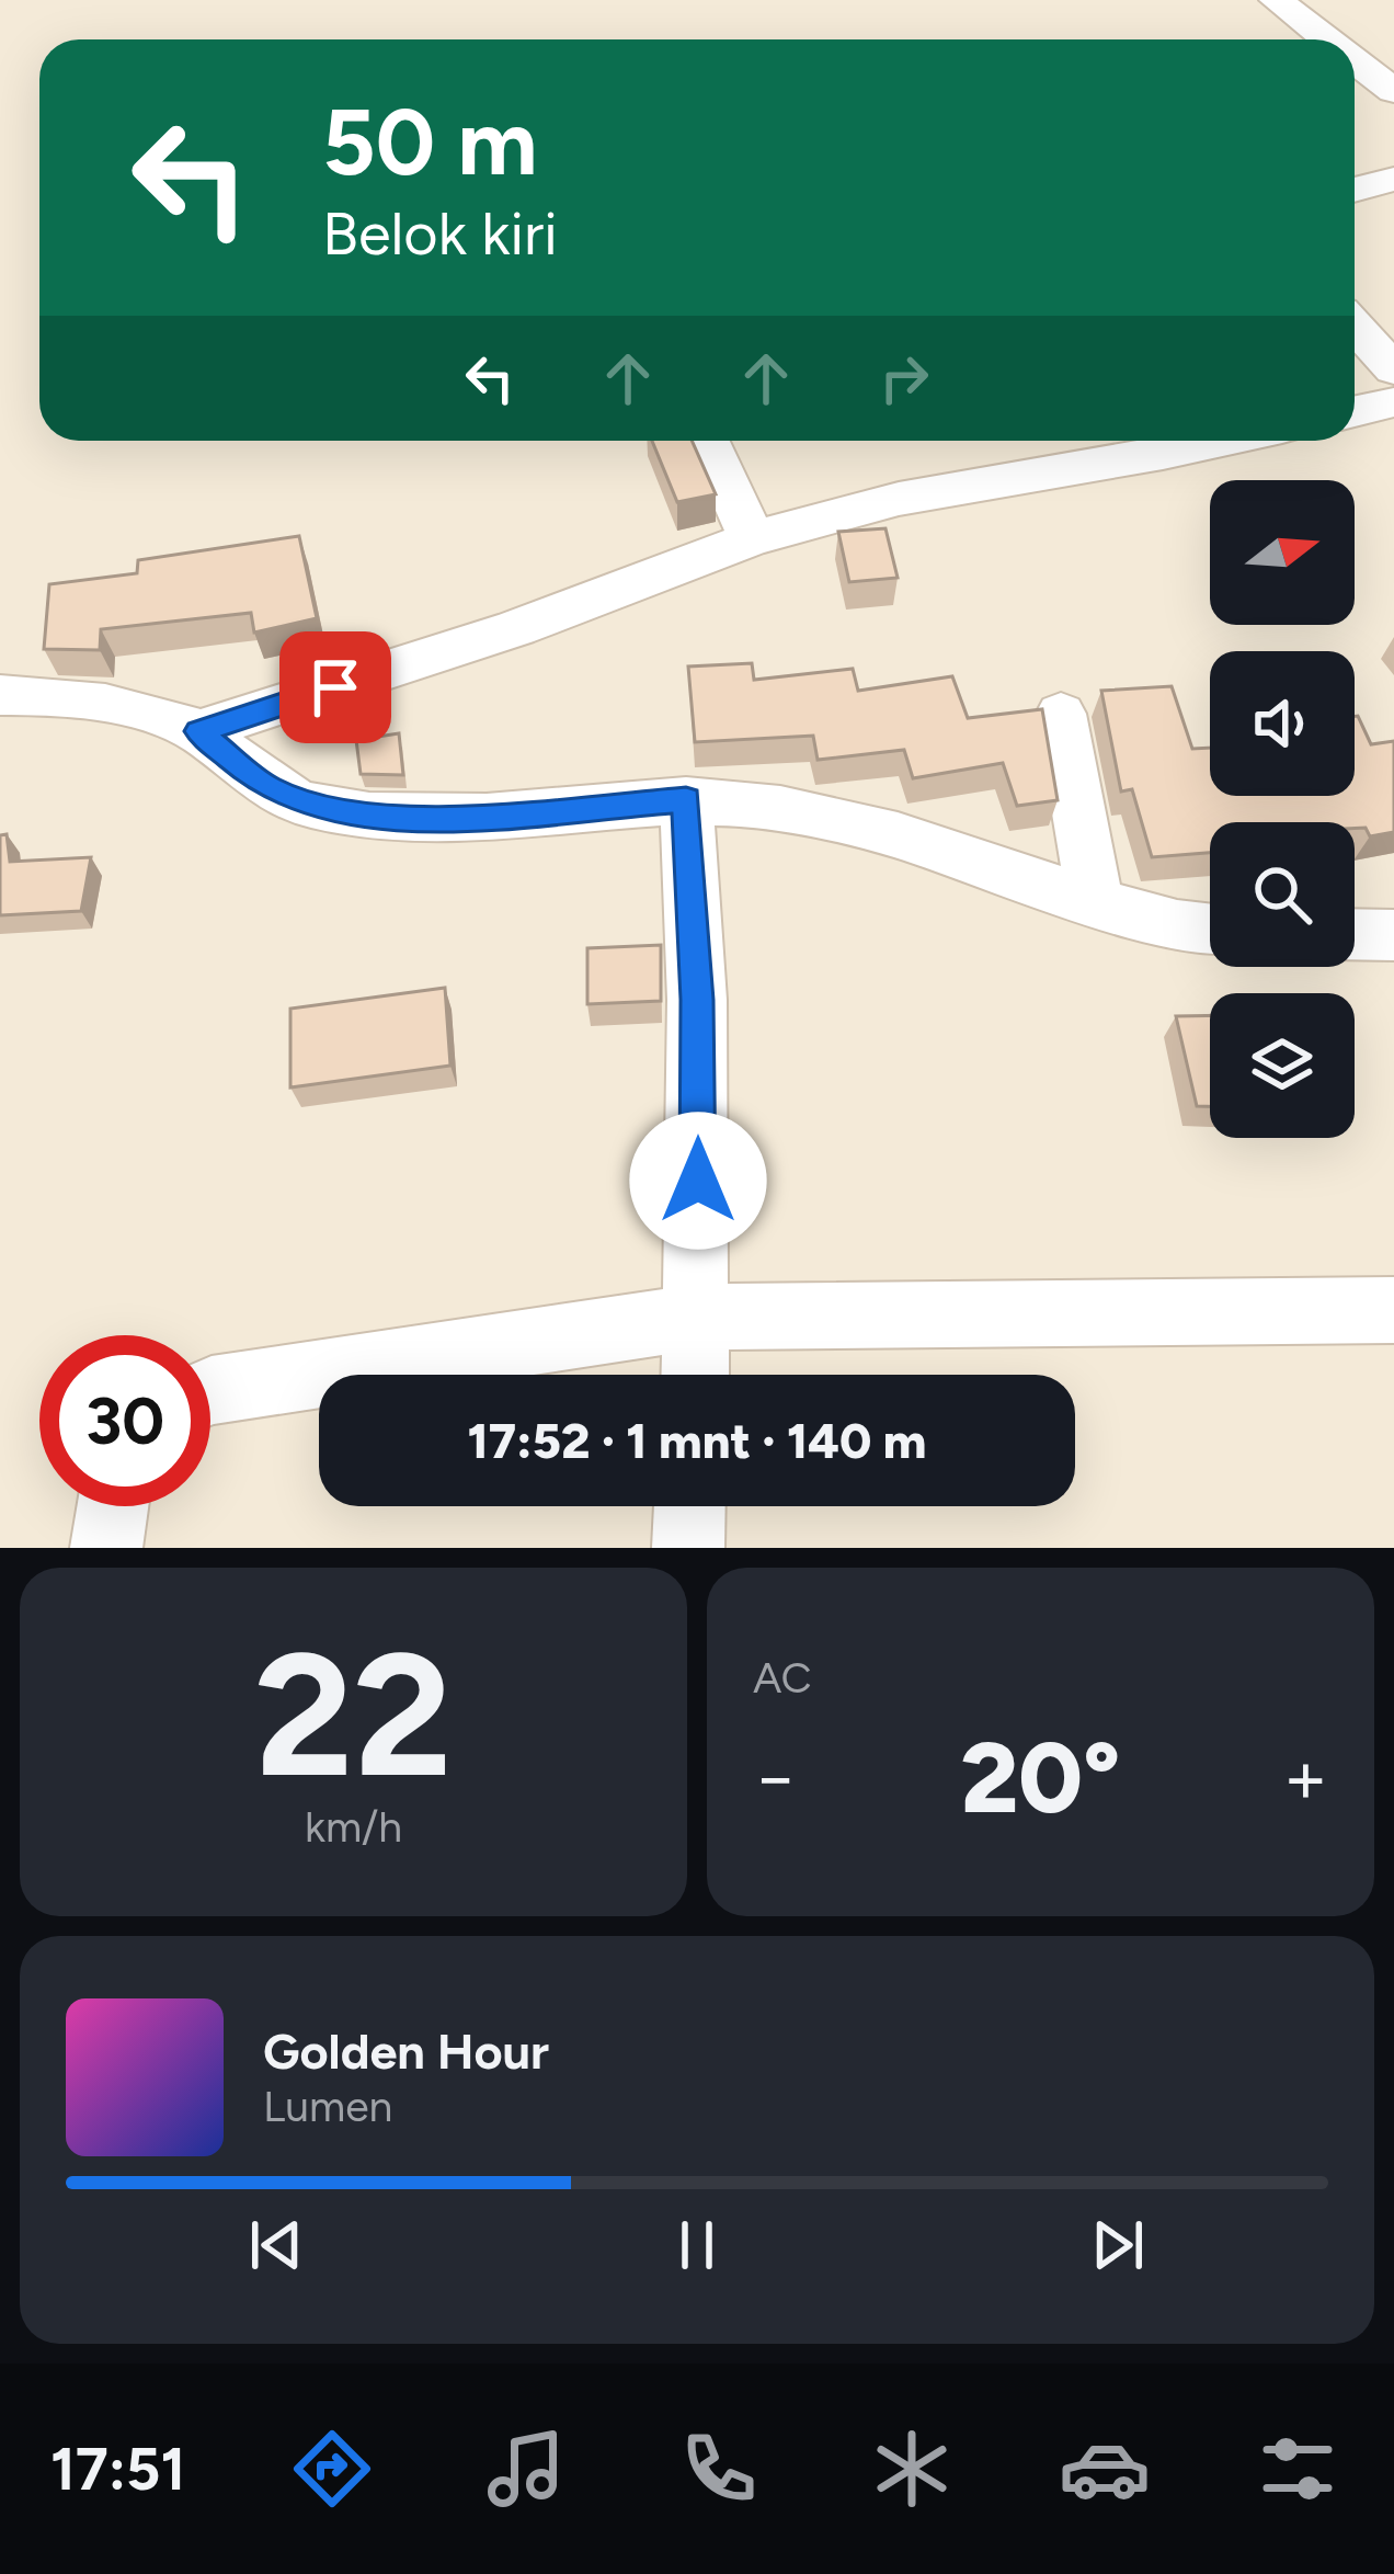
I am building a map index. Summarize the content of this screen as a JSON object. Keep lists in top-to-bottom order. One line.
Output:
{"north":"right","page":{"turn":["50 m","Belok kiri"],"limit":"30","trip":"17:52 · 1 mnt · 140 m","tile":[["22","km/h"],"AC"],"heat":["−","20°","+"],"song":["Golden Hour","Lumen"],"tabs":"17:51"}}
